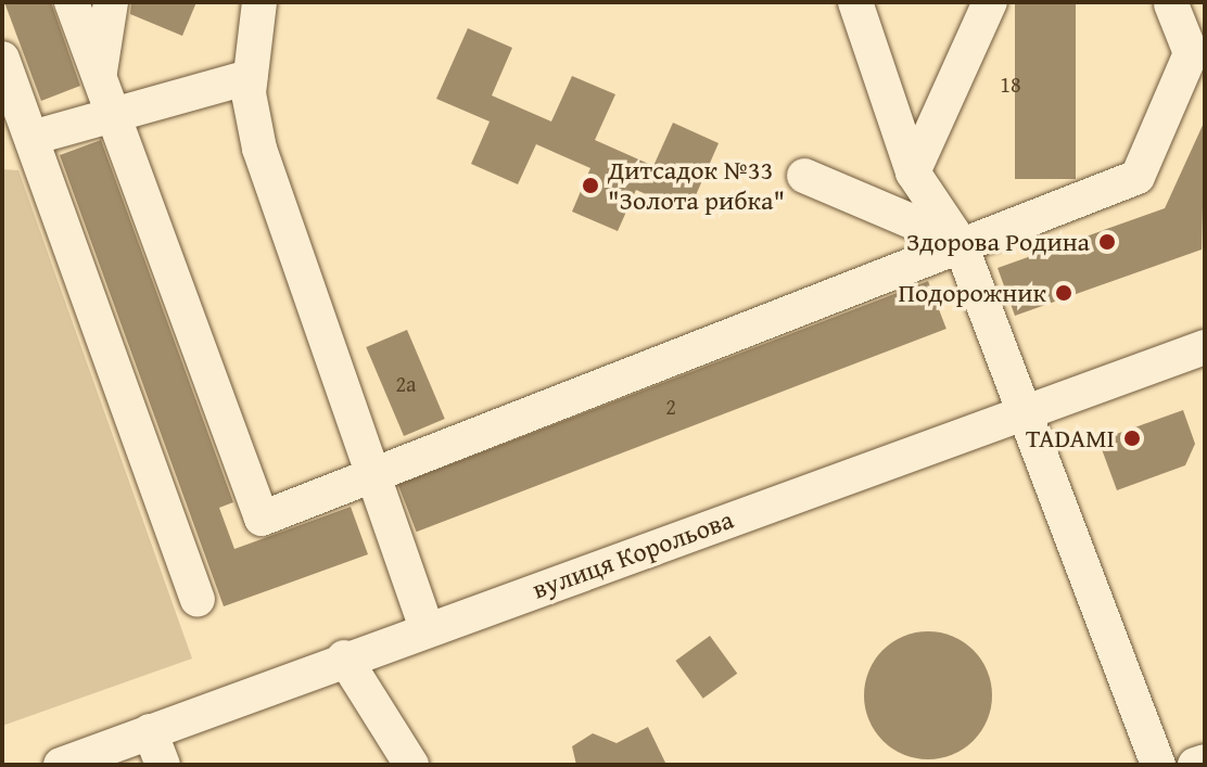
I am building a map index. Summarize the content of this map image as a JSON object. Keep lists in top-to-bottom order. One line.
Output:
{"streets":{"street":["вулиця Корольова"]},"places":["Дитсадок №33 \"Золота рибка\"","Здорова Родина","Подорожник","TADAMI"],"house_numbers":["18","2а","2"]}
